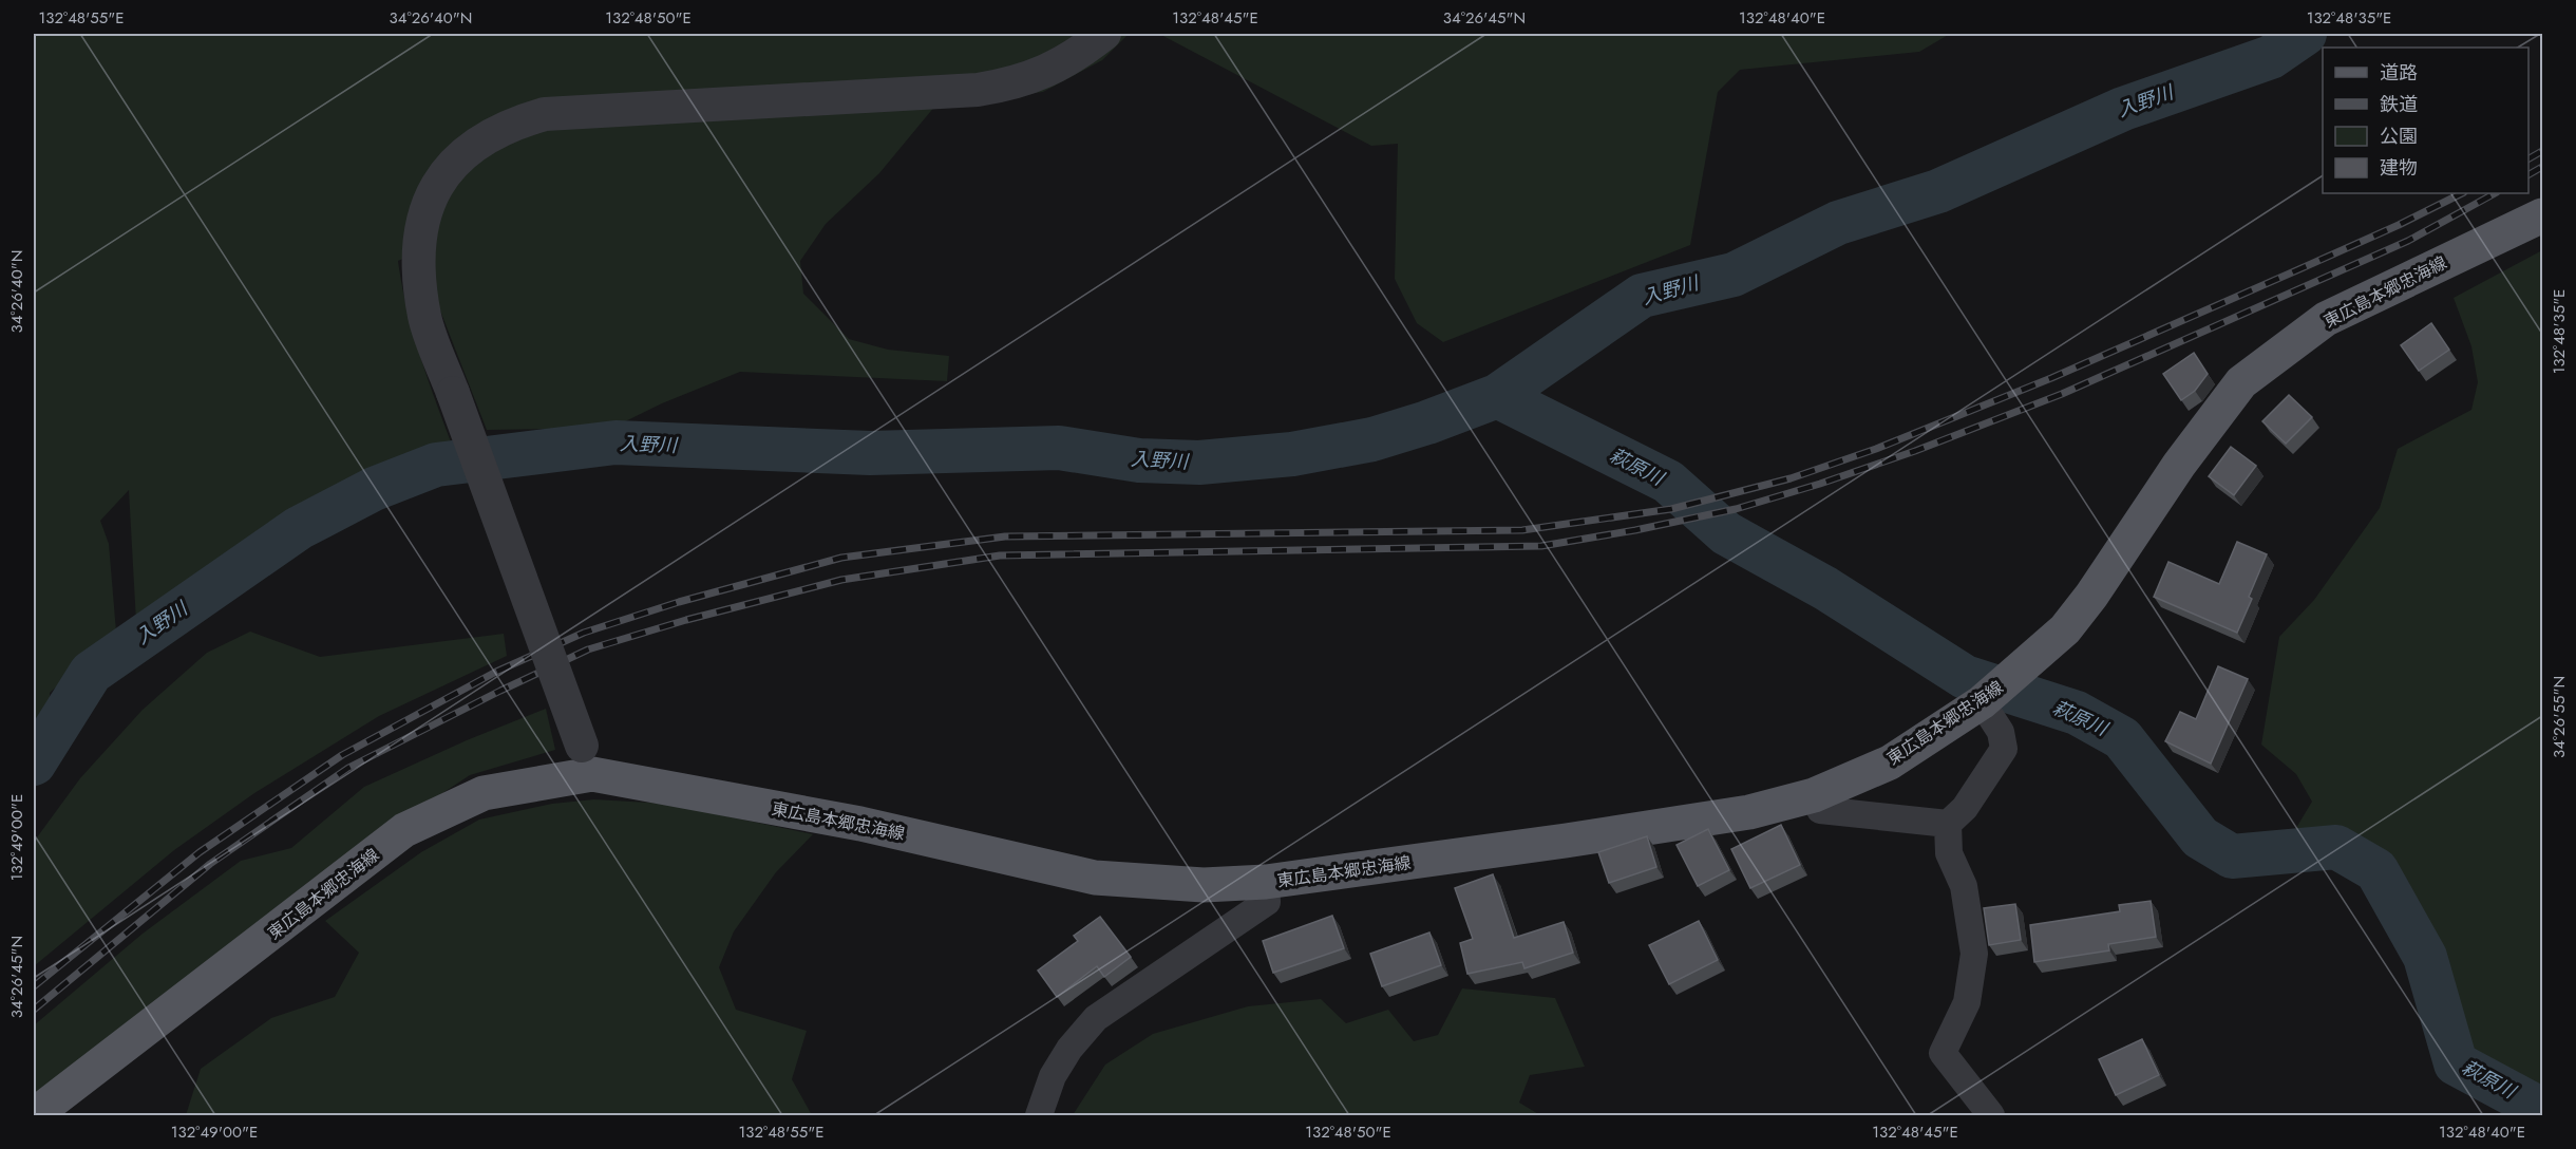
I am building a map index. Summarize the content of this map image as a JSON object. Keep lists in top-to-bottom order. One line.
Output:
{"streets":{"main road":["東広島本郷忠海線"]},"water":["入野川","萩原川"],"legend":["道路","鉄道","公園","建物"],"coordinates":["132°48'55\"E","34°26'40\"N","132°48'50\"E","132°48'45\"E","34°26'45\"N","132°48'40\"E","132°48'35\"E","34°26'55\"N","132°49'00\"E"]}
